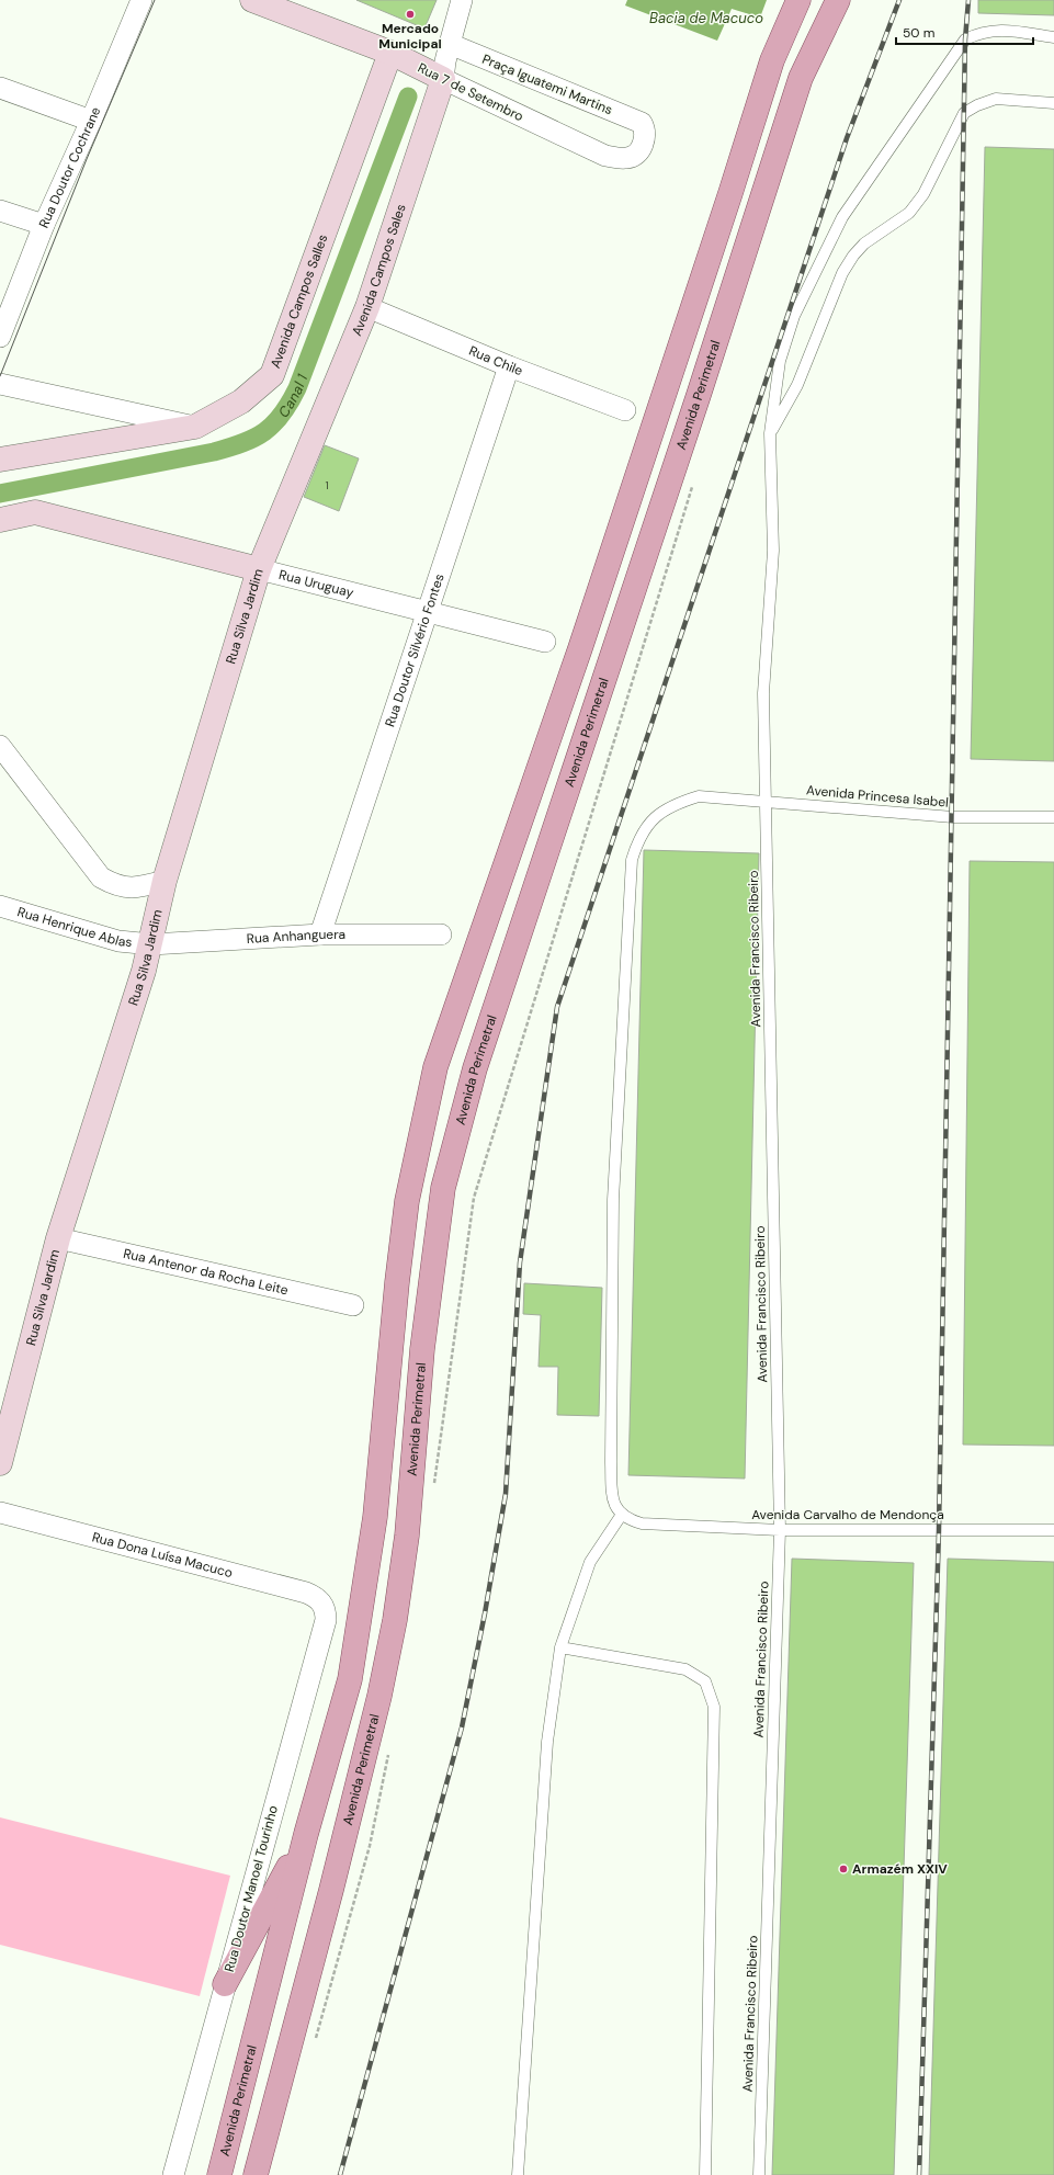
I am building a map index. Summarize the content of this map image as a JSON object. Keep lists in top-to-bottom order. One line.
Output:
{"streets":{"main road":["Avenida Perimetral"],"street":["Praça Iguatemi Martins","Rua 7 de Setembro","Rua Doutor Cochrane","Avenida Campos Sales","Avenida Campos Salles","Rua Chile","Rua Uruguay","Rua Silva Jardim","Rua Doutor Silvério Fontes","Rua Henrique Ablas","Rua Anhanguera","Rua Antenor da Rocha Leite","Rua Dona Luísa Macuco","Rua Doutor Manoel Tourinho"],"lane":["Avenida Princesa Isabel","Avenida Francisco Ribeiro","Avenida Carvalho de Mendonça"]},"crossings":[["Praça Iguatemi Martins","Rua 7 de Setembro"],["Rua 7 de Setembro","Avenida Campos Sales"],["Rua 7 de Setembro","Avenida Campos Salles"],["Avenida Campos Sales","Rua Chile"],["Avenida Campos Sales","Rua Silva Jardim"],["Rua Chile","Rua Doutor Silvério Fontes"],["Rua Uruguay","Rua Silva Jardim"],["Rua Uruguay","Rua Doutor Silvério Fontes"],["Rua Silva Jardim","Rua Henrique Ablas"],["Rua Silva Jardim","Rua Anhanguera"],["Rua Silva Jardim","Rua Antenor da Rocha Leite"],["Rua Doutor Silvério Fontes","Rua Anhanguera"],["Avenida Princesa Isabel","Avenida Francisco Ribeiro"],["Avenida Princesa Isabel","Avenida Carvalho de Mendonça"],["Rua Henrique Ablas","Rua Anhanguera"],["Avenida Francisco Ribeiro","Avenida Carvalho de Mendonça"],["Rua Dona Luísa Macuco","Rua Doutor Manoel Tourinho"]],"water":["Bacia de Macuco","Canal 1"],"places":["Mercado Municipal","Armazém XXIV"],"house_numbers":["1"],"scale_bar":"50 m"}
